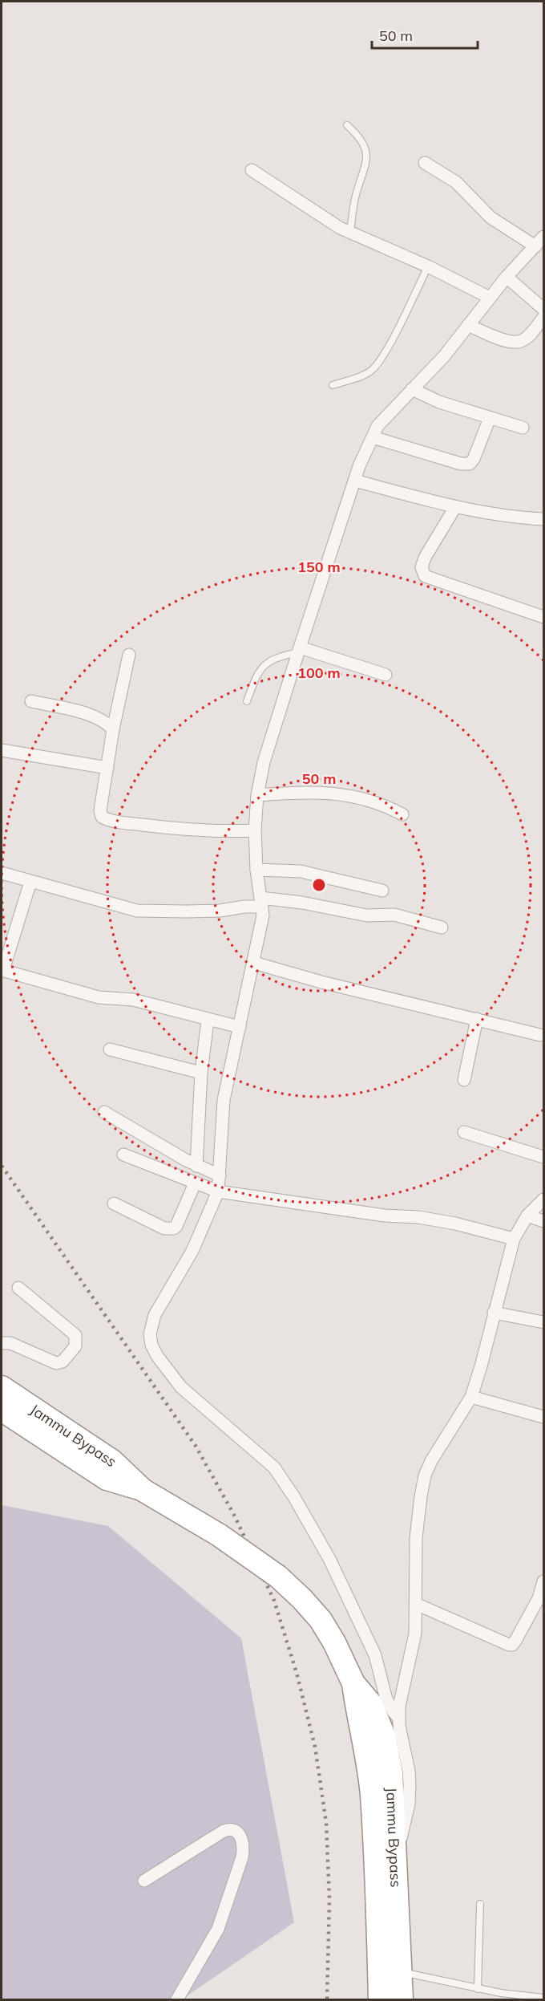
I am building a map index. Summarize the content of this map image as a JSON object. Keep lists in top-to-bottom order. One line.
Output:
{"streets":{"highway":["Jammu Bypass"]},"scale_bar":"50 m","rings":["150 m","100 m","50 m"]}
